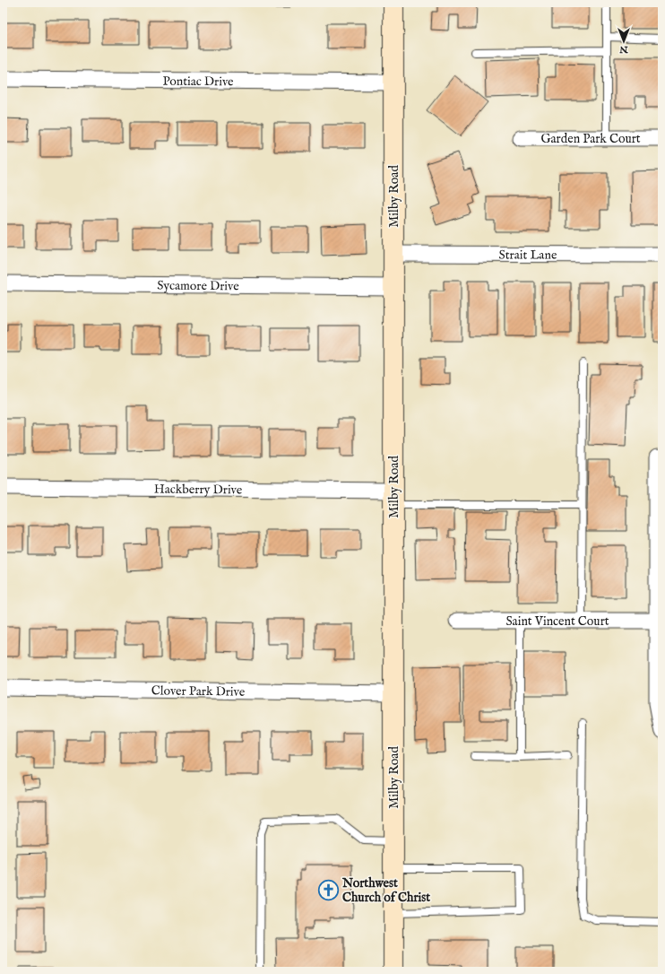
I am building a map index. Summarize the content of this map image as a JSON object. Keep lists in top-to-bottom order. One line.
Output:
{"streets":{"street":["Pontiac Drive","Garden Park Court","Milby Road","Strait Lane","Sycamore Drive","Hackberry Drive","Saint Vincent Court","Clover Park Drive"]},"crossings":[["Pontiac Drive","Milby Road"],["Milby Road","Strait Lane"],["Milby Road","Sycamore Drive"],["Milby Road","Hackberry Drive"],["Milby Road","Clover Park Drive"]],"places":{"church":["Northwest Church of Christ"]},"north":"bottom"}
